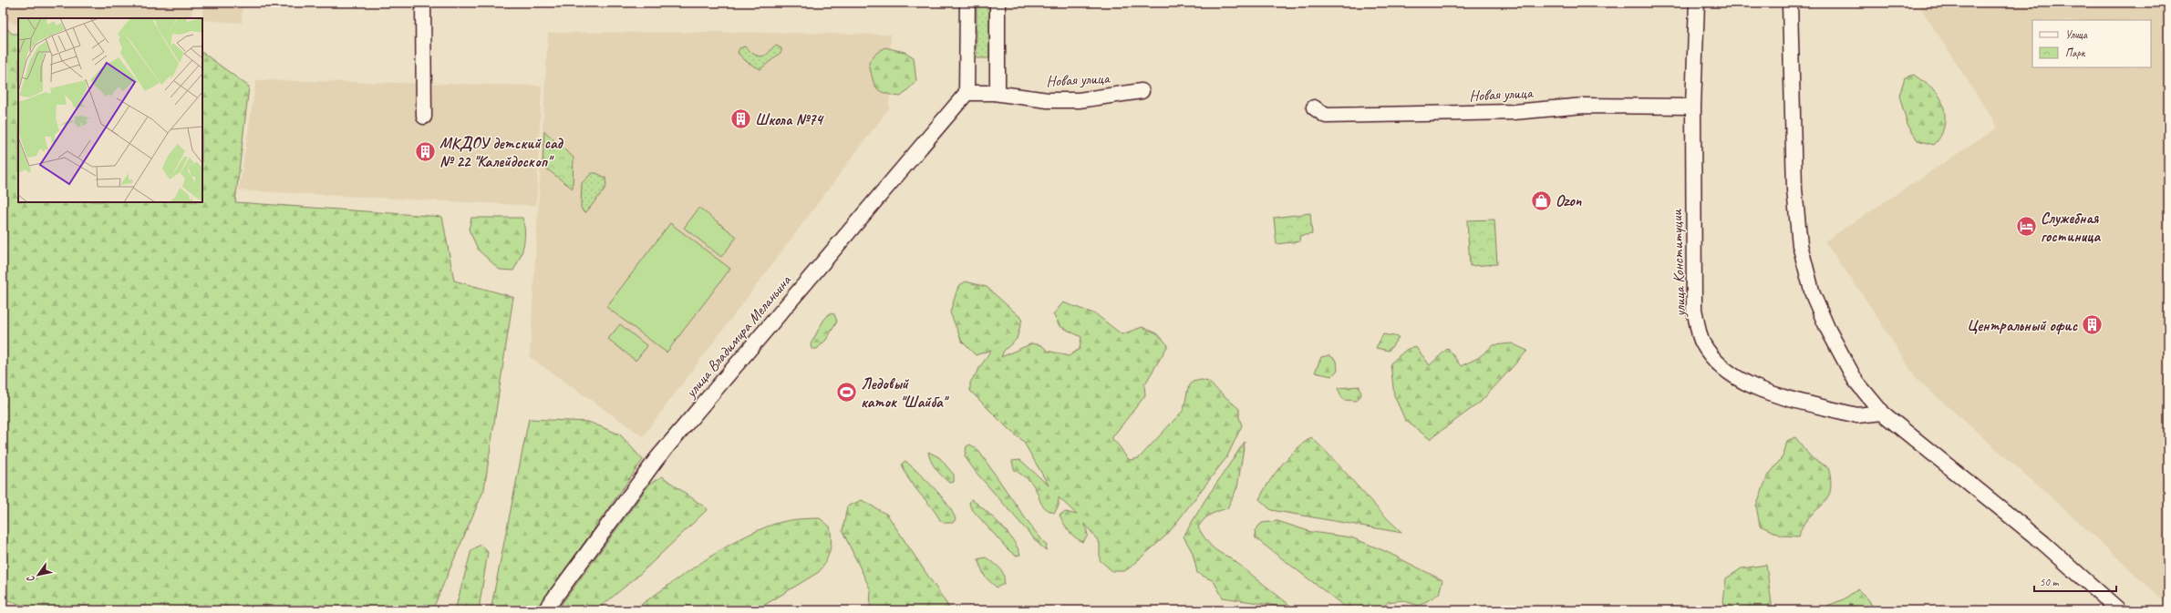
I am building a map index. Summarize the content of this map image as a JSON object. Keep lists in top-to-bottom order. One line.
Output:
{"streets":{"street":["Новая улица","улица Конституции","улица Владимира Меланьина"]},"crossings":[["Новая улица","улица Конституции"],["Новая улица","улица Владимира Меланьина"]],"places":{"building":["Школа №74","МКДОУ детский сад № 22 \"Калейдоскоп\"","Центральный офис"],"shop":["Ozon"],"hotel":["Служебная гостиница"],"sports":["Ледовый каток \"Шайба\""]},"legend":["Улица","Парк"],"scale_bar":"50 m","north":"bottom left"}
